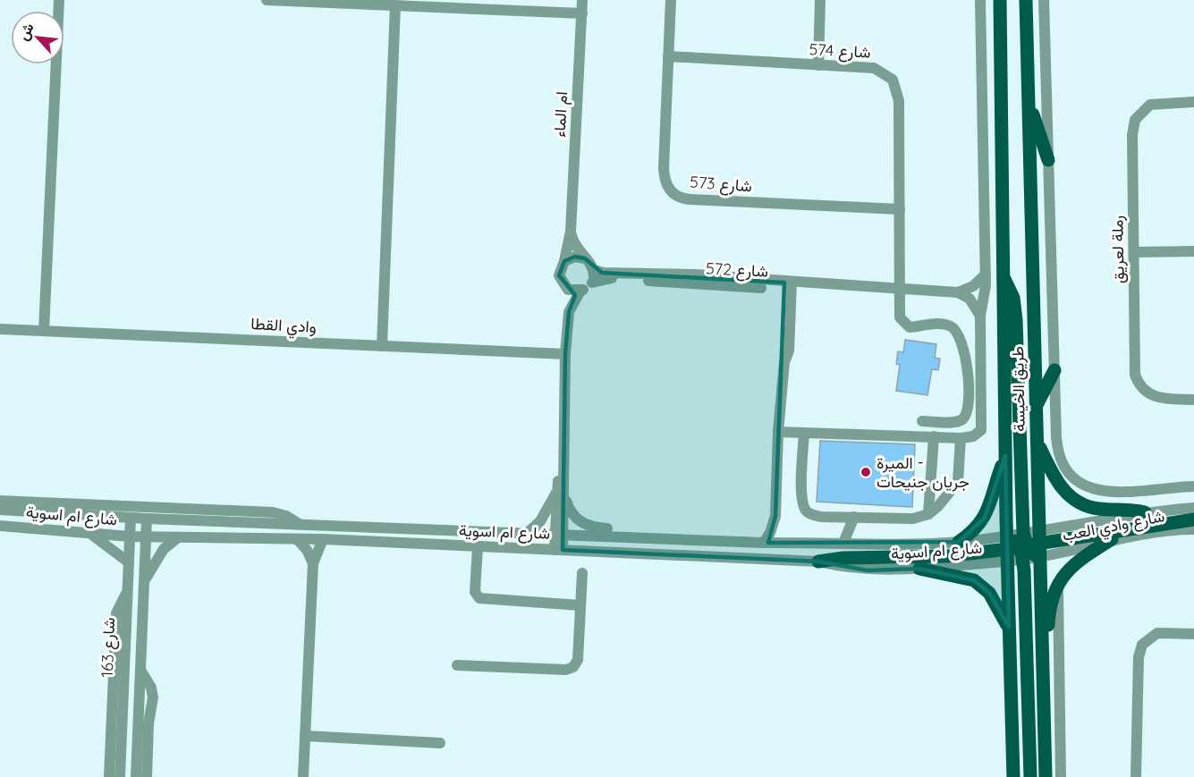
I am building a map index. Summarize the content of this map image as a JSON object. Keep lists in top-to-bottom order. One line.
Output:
{"streets":{"main road":["طريق الخيسة"],"street":["شارع 574","ام الماء","شارع 573","رملة لعريق","شارع 572","وادي القطا","شارع ام اسوية","شارع وادي العب","شارع 163"]},"crossings":[["شارع 574","شارع 573"],["شارع 574","شارع 572"],["ام الماء","شارع 572"],["طريق الخيسة","شارع ام اسوية"],["طريق الخيسة","شارع وادي العب"],["شارع ام اسوية","شارع وادي العب"],["شارع ام اسوية","شارع 163"]],"places":["الميرة - جريان جنيحات"],"north":"top left"}
